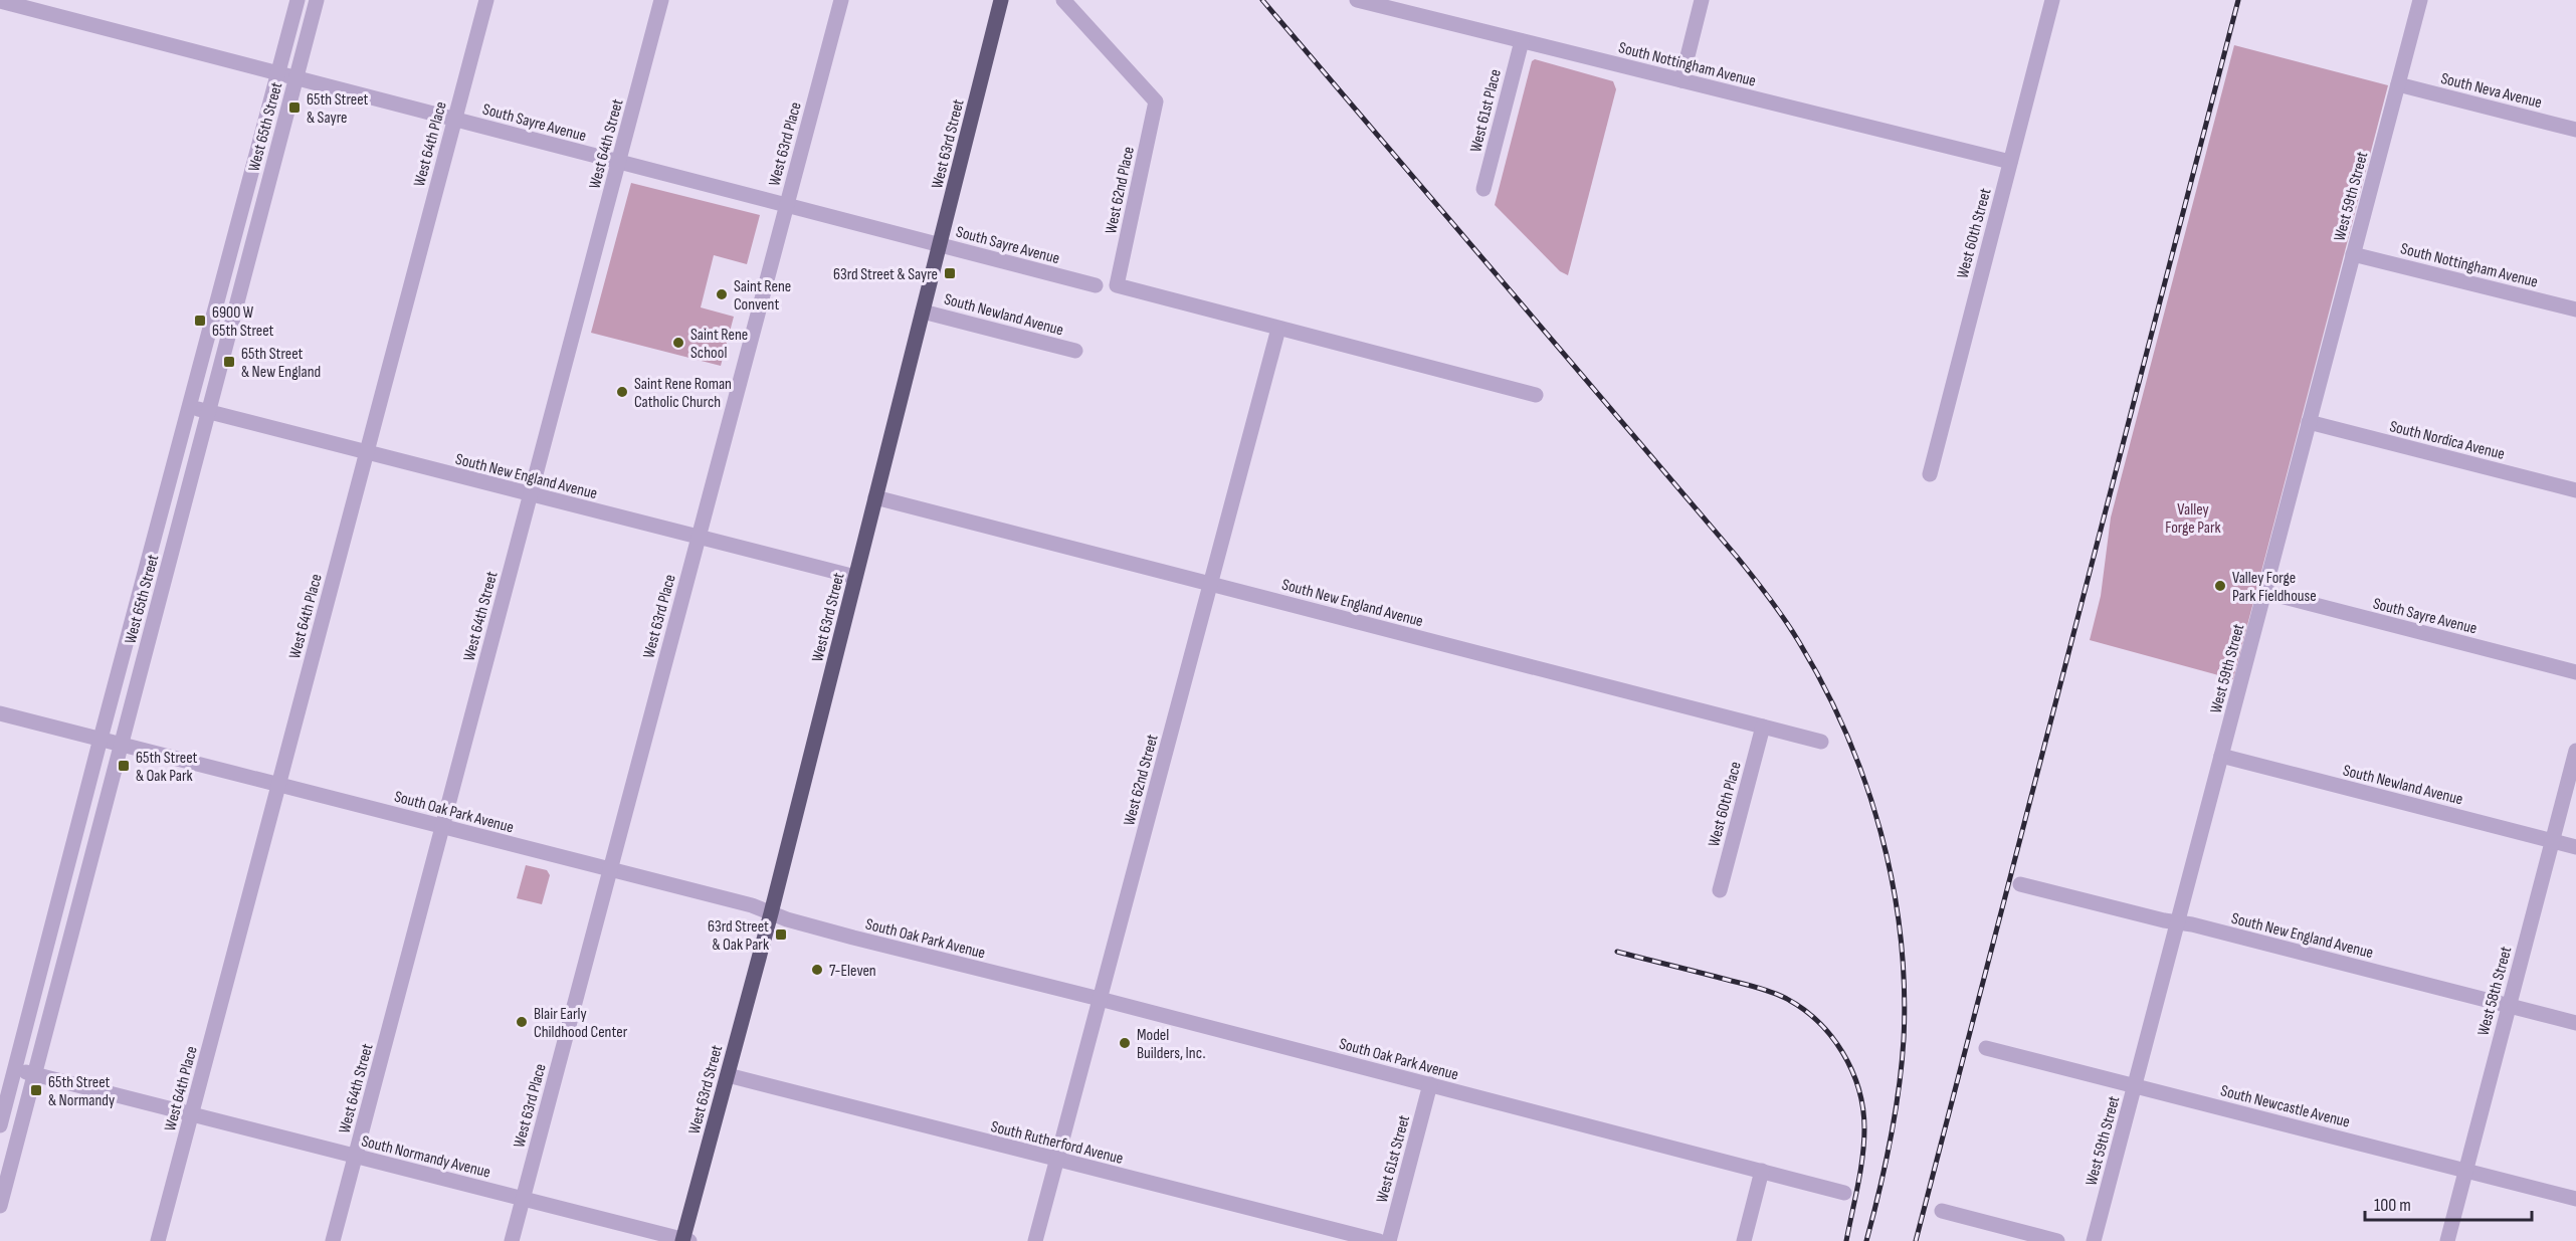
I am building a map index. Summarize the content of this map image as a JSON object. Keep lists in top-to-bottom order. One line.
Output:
{"streets":{"main road":["West 63rd Street"],"street":["South Nottingham Avenue","South Neva Avenue","West 61st Place","South Sayre Avenue","West 65th Street","West 64th Place","West 64th Street","West 63rd Place","West 62nd Place","West 59th Street","West 60th Street","South Newland Avenue","South Nordica Avenue","South New England Avenue","West 62nd Street","West 60th Place","South Oak Park Avenue","West 58th Street","South Newcastle Avenue","South Rutherford Avenue","South Normandy Avenue","West 61st Street"]},"crossings":[["South Nottingham Avenue","West 61st Place"],["South Nottingham Avenue","West 59th Street"],["South Nottingham Avenue","West 60th Street"],["South Neva Avenue","West 59th Street"],["South Sayre Avenue","West 65th Street"],["South Sayre Avenue","West 64th Place"],["South Sayre Avenue","West 64th Street"],["South Sayre Avenue","West 63rd Place"],["South Sayre Avenue","West 63rd Street"],["South Sayre Avenue","West 59th Street"],["West 65th Street","South New England Avenue"],["West 65th Street","South Oak Park Avenue"],["West 65th Street","South Normandy Avenue"],["West 64th Place","South New England Avenue"],["West 64th Place","South Oak Park Avenue"],["West 64th Place","South Normandy Avenue"],["West 64th Street","South New England Avenue"],["West 64th Street","South Oak Park Avenue"],["West 64th Street","South Normandy Avenue"],["West 63rd Place","South New England Avenue"],["West 63rd Place","South Oak Park Avenue"],["West 63rd Place","South Normandy Avenue"],["West 63rd Street","South Newland Avenue"],["West 63rd Street","South New England Avenue"],["West 63rd Street","South Oak Park Avenue"],["West 63rd Street","South Rutherford Avenue"],["West 63rd Street","South Normandy Avenue"],["West 62nd Place","West 62nd Street"],["West 59th Street","South Newland Avenue"],["West 59th Street","South Nordica Avenue"],["West 59th Street","South New England Avenue"],["West 59th Street","South Newcastle Avenue"],["South Newland Avenue","West 58th Street"],["South New England Avenue","West 62nd Street"],["South New England Avenue","West 60th Place"],["South New England Avenue","West 58th Street"],["West 62nd Street","South Oak Park Avenue"],["West 62nd Street","South Rutherford Avenue"],["South Oak Park Avenue","West 61st Street"],["West 58th Street","South Newcastle Avenue"]],"parks":["Valley Forge Park"],"places":{"transit":["65th Street & Sayre","63rd Street & Sayre","6900 W 65th Street","65th Street & New England","65th Street & Oak Park","63rd Street & Oak Park","65th Street & Normandy"],"other":["Saint Rene Convent","Saint Rene School","Saint Rene Roman Catholic Church","Valley Forge Park Fieldhouse","7-Eleven","Blair Early Childhood Center","Model Builders, Inc."]},"scale_bar":"100 m"}
